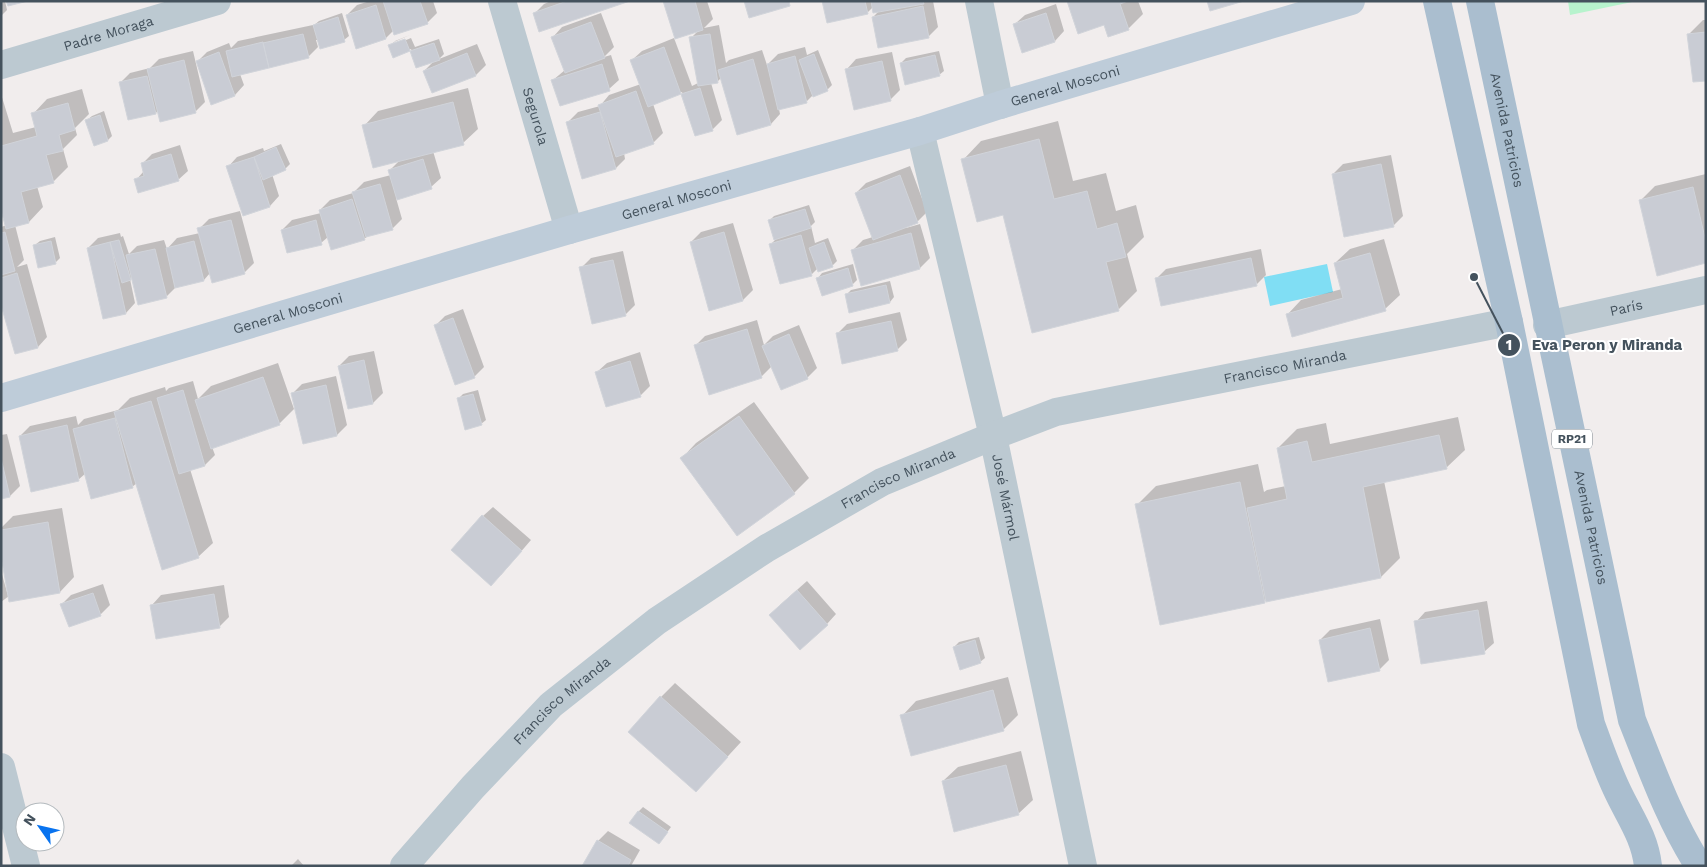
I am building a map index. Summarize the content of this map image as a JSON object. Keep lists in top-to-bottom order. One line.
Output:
{"streets":{"main road":["Avenida Patricios","RP21"],"street":["Padre Moraga","General Mosconi","Segurola","París","Francisco Miranda","José Mármol"]},"crossings":[["General Mosconi","Segurola"],["General Mosconi","José Mármol"],["Avenida Patricios","París"],["Francisco Miranda","RP21"],["Francisco Miranda","José Mármol"]],"places":["Eva Peron y Miranda"],"north":"top left"}
